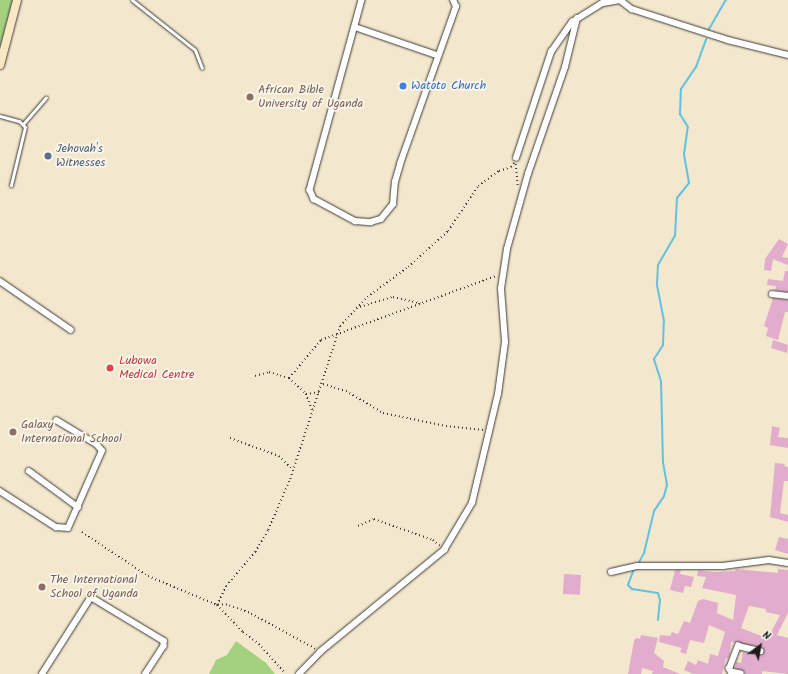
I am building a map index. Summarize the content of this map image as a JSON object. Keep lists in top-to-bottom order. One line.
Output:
{"places":["Watoto Church","African Bible University of Uganda","Jehovah's Witnesses","Lubowa Medical Centre","Galaxy International School","The International School of Uganda"],"north":"top right"}
